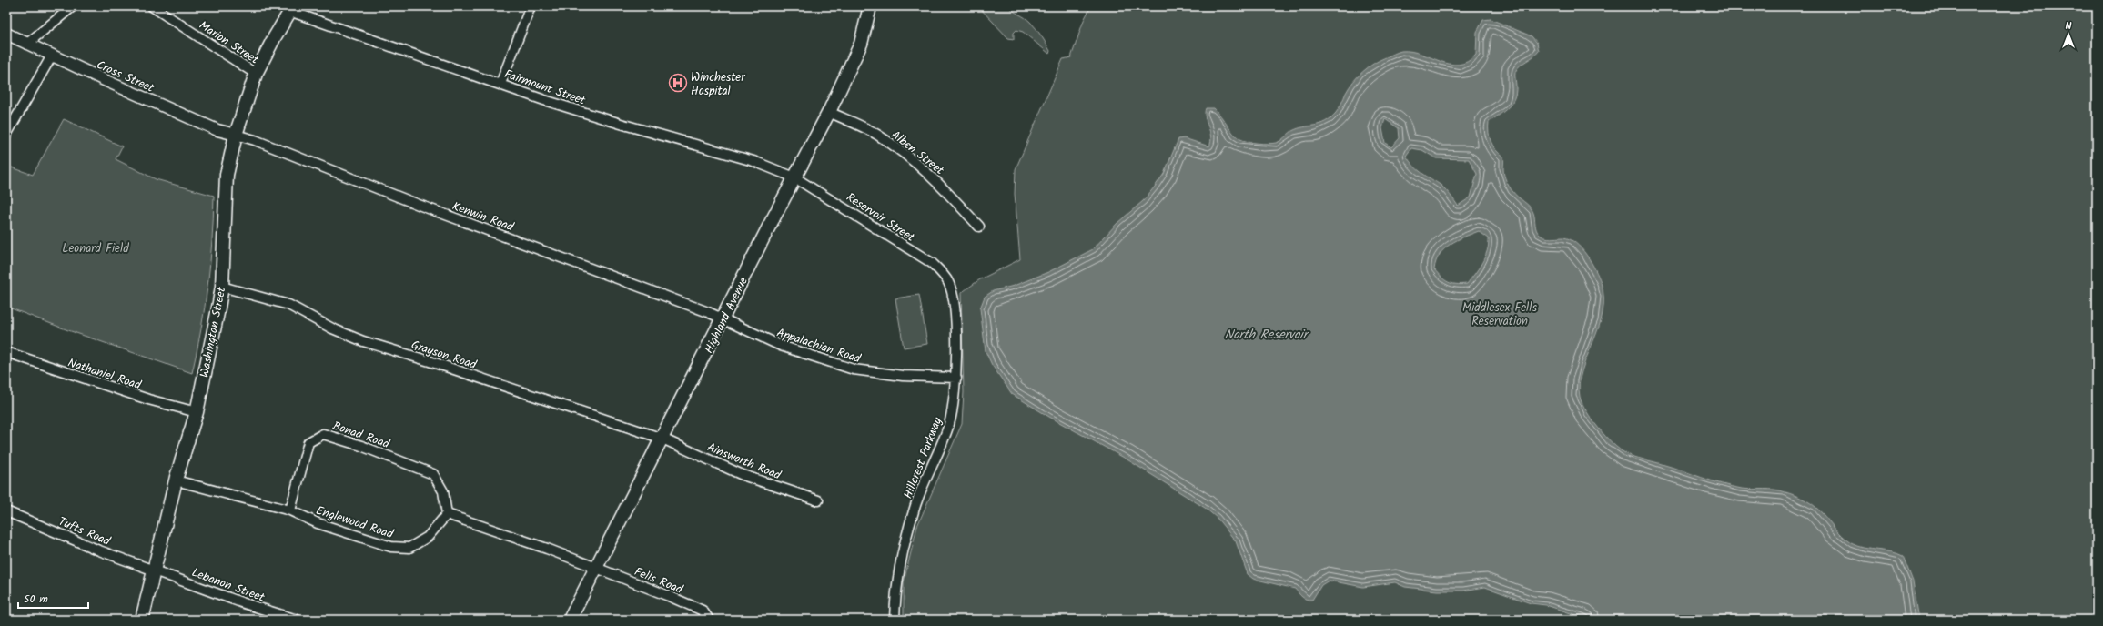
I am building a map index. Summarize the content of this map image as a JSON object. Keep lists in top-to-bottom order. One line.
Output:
{"streets":{"main road":["Highland Avenue","Washington Street"],"street":["Marion Street","Cross Street","Fairmount Street","Alben Street","Kenwin Road","Reservoir Street","Appalachian Road","Grayson Road","Nathaniel Road","Bonad Road","Hillcrest Parkway","Ainsworth Road","Englewood Road","Tufts Road","Fells Road","Lebanon Street"]},"crossings":[["Marion Street","Washington Street"],["Cross Street","Kenwin Road"],["Cross Street","Washington Street"],["Fairmount Street","Reservoir Street"],["Fairmount Street","Highland Avenue"],["Fairmount Street","Washington Street"],["Alben Street","Highland Avenue"],["Kenwin Road","Highland Avenue"],["Kenwin Road","Washington Street"],["Kenwin Road","Appalachian Road"],["Reservoir Street","Highland Avenue"],["Reservoir Street","Hillcrest Parkway"],["Highland Avenue","Appalachian Road"],["Highland Avenue","Grayson Road"],["Highland Avenue","Ainsworth Road"],["Highland Avenue","Fells Road"],["Washington Street","Grayson Road"],["Washington Street","Nathaniel Road"],["Washington Street","Englewood Road"],["Washington Street","Tufts Road"],["Washington Street","Lebanon Street"],["Appalachian Road","Hillcrest Parkway"],["Grayson Road","Ainsworth Road"],["Bonad Road","Englewood Road"],["Tufts Road","Lebanon Street"]],"water":["North Reservoir"],"parks":["Leonard Field","Middlesex Fells Reservation"],"places":{"hospital":["Winchester Hospital"]},"scale_bar":"50 m","north":"top"}
